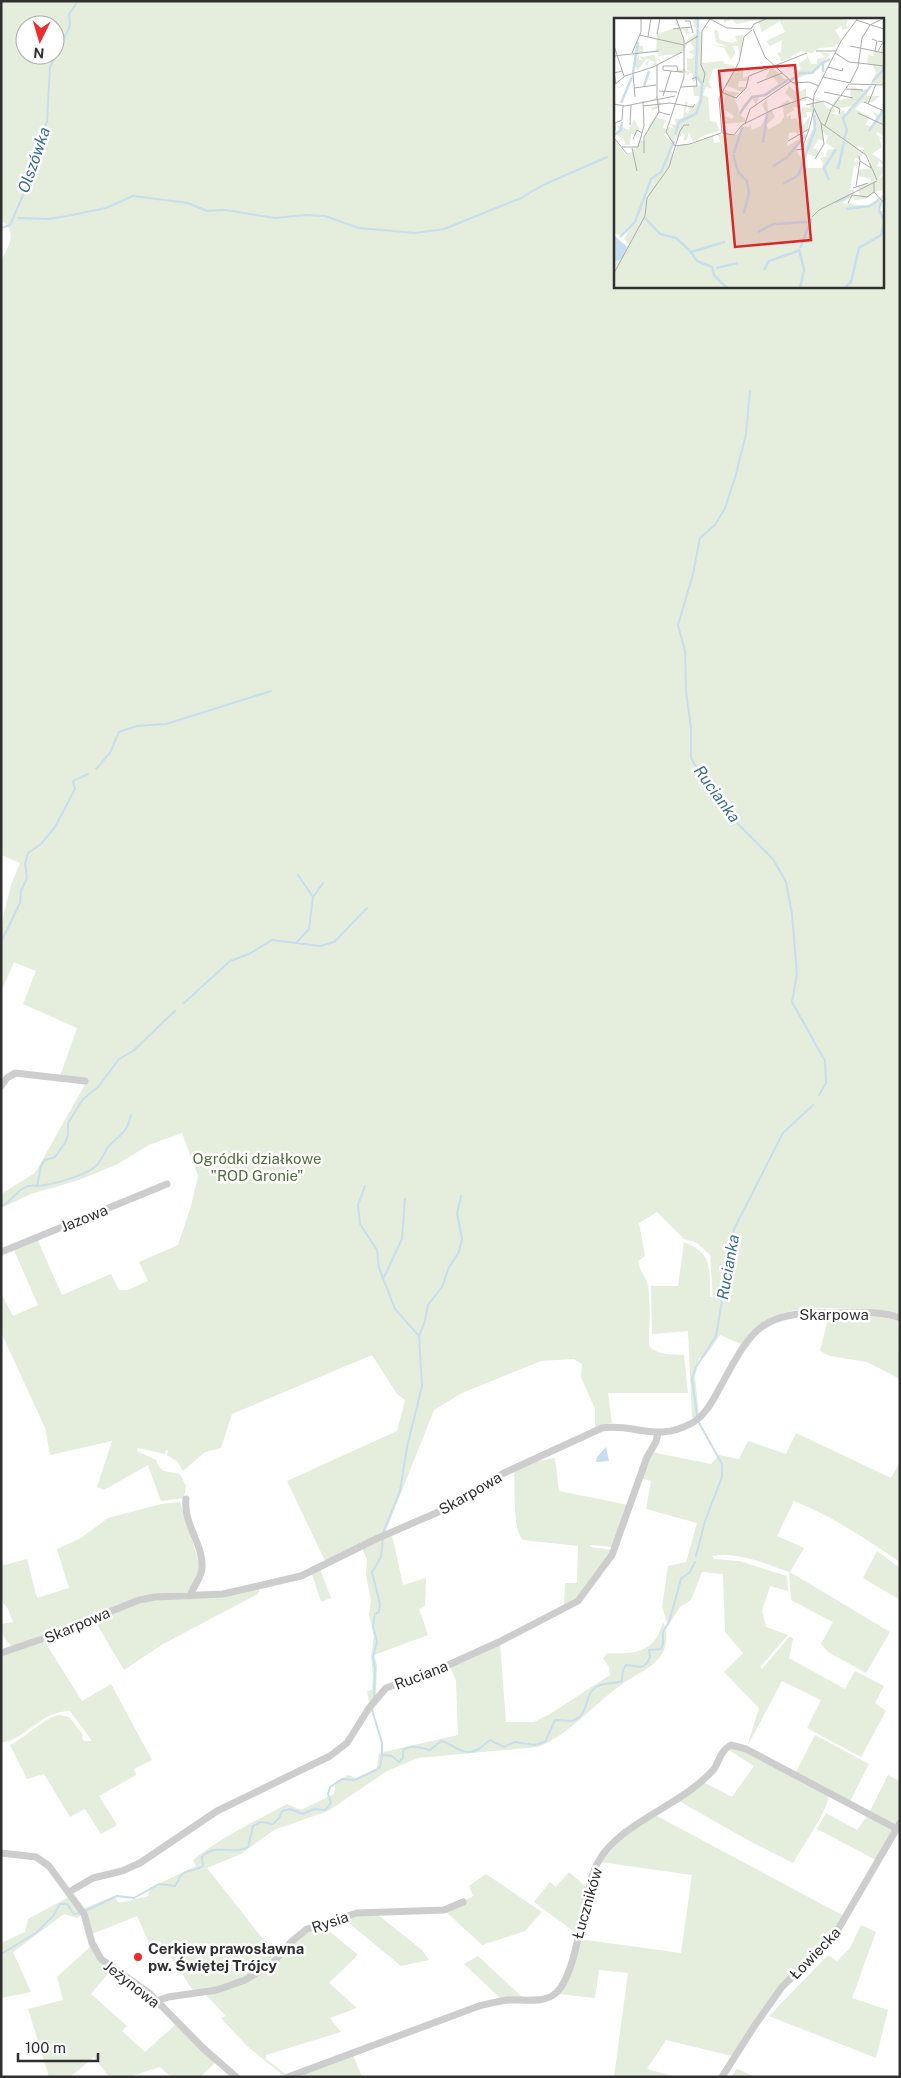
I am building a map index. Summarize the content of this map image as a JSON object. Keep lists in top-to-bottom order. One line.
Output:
{"streets":{"street":["Jazowa","Skarpowa","Ruciana","Łuczników","Rysia","Łowiecka","Jeżynowa"]},"crossings":[["Skarpowa","Ruciana"],["Ruciana","Jeżynowa"],["Łuczników","Łowiecka"],["Rysia","Jeżynowa"]],"water":["Olszówka","Rucianka"],"parks":["Ogródki działkowe \"ROD Gronie\""],"places":["Cerkiew prawosławna pw. Świętej Trójcy"],"scale_bar":"100 m","north":"bottom"}
